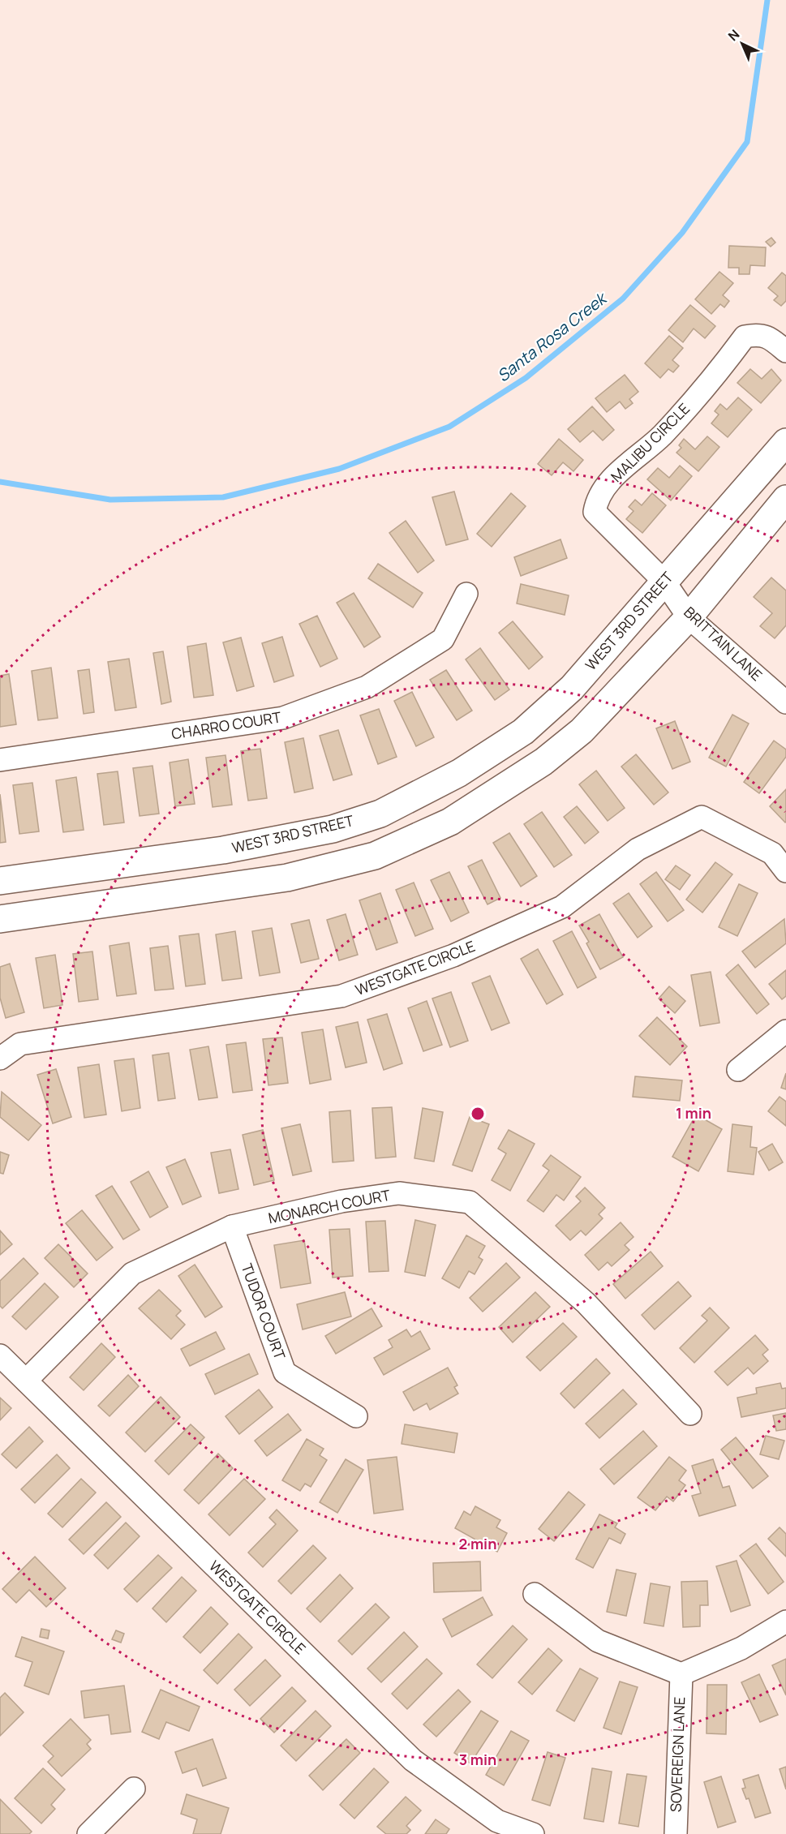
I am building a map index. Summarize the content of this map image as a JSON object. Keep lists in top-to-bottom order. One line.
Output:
{"streets":{"main road":["WEST 3RD STREET"],"street":["MALIBU CIRCLE","BRITTAIN LANE","CHARRO COURT","WESTGATE CIRCLE","MONARCH COURT","TUDOR COURT","SOVEREIGN LANE"]},"crossings":[["MALIBU CIRCLE","WEST 3RD STREET"],["MALIBU CIRCLE","BRITTAIN LANE"],["WEST 3RD STREET","BRITTAIN LANE"],["WESTGATE CIRCLE","MONARCH COURT"],["MONARCH COURT","TUDOR COURT"]],"water":["Santa Rosa Creek"],"north":"top left","rings":["1 min","2 min","3 min"]}
